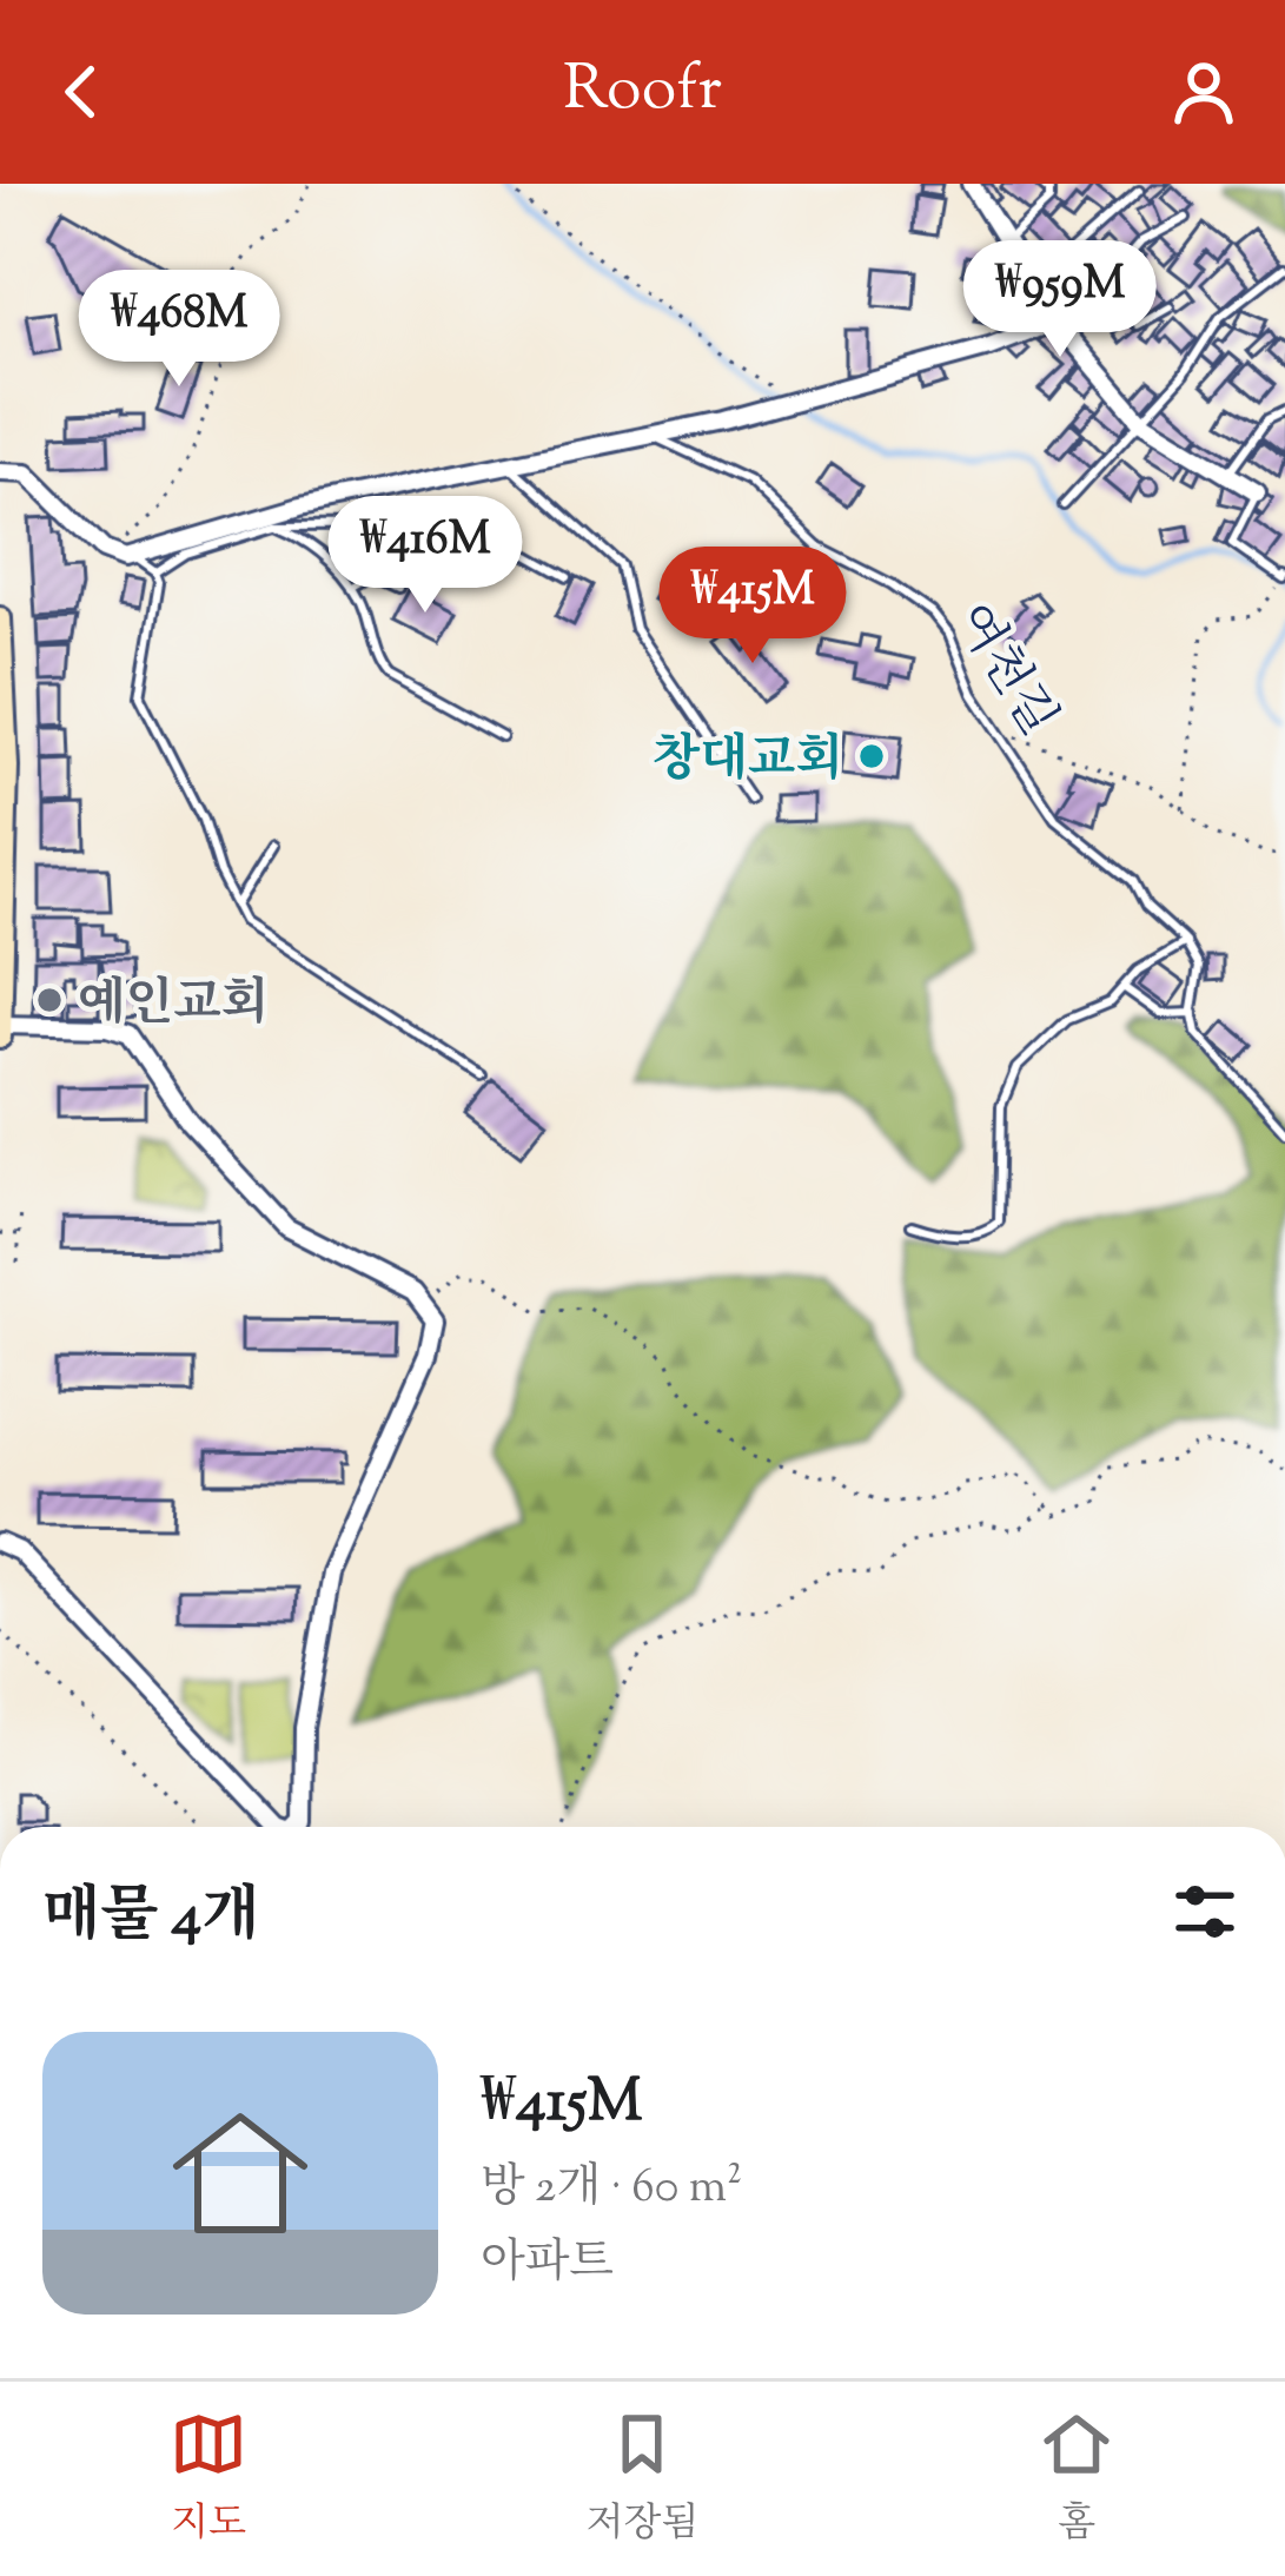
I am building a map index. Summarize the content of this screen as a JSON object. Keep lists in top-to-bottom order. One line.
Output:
{"streets":{"lane":["여천길"]},"places":["창대교회","예인교회"],"page":{"header":"Roofr","price":["₩959M","₩468M","₩416M","₩415M"],"heading":"매물 4개","list":[{"name":"₩415M","note":"방 2개 · 60 m² · 아파트"}],"tabs":["지도","저장됨","홈"]}}
